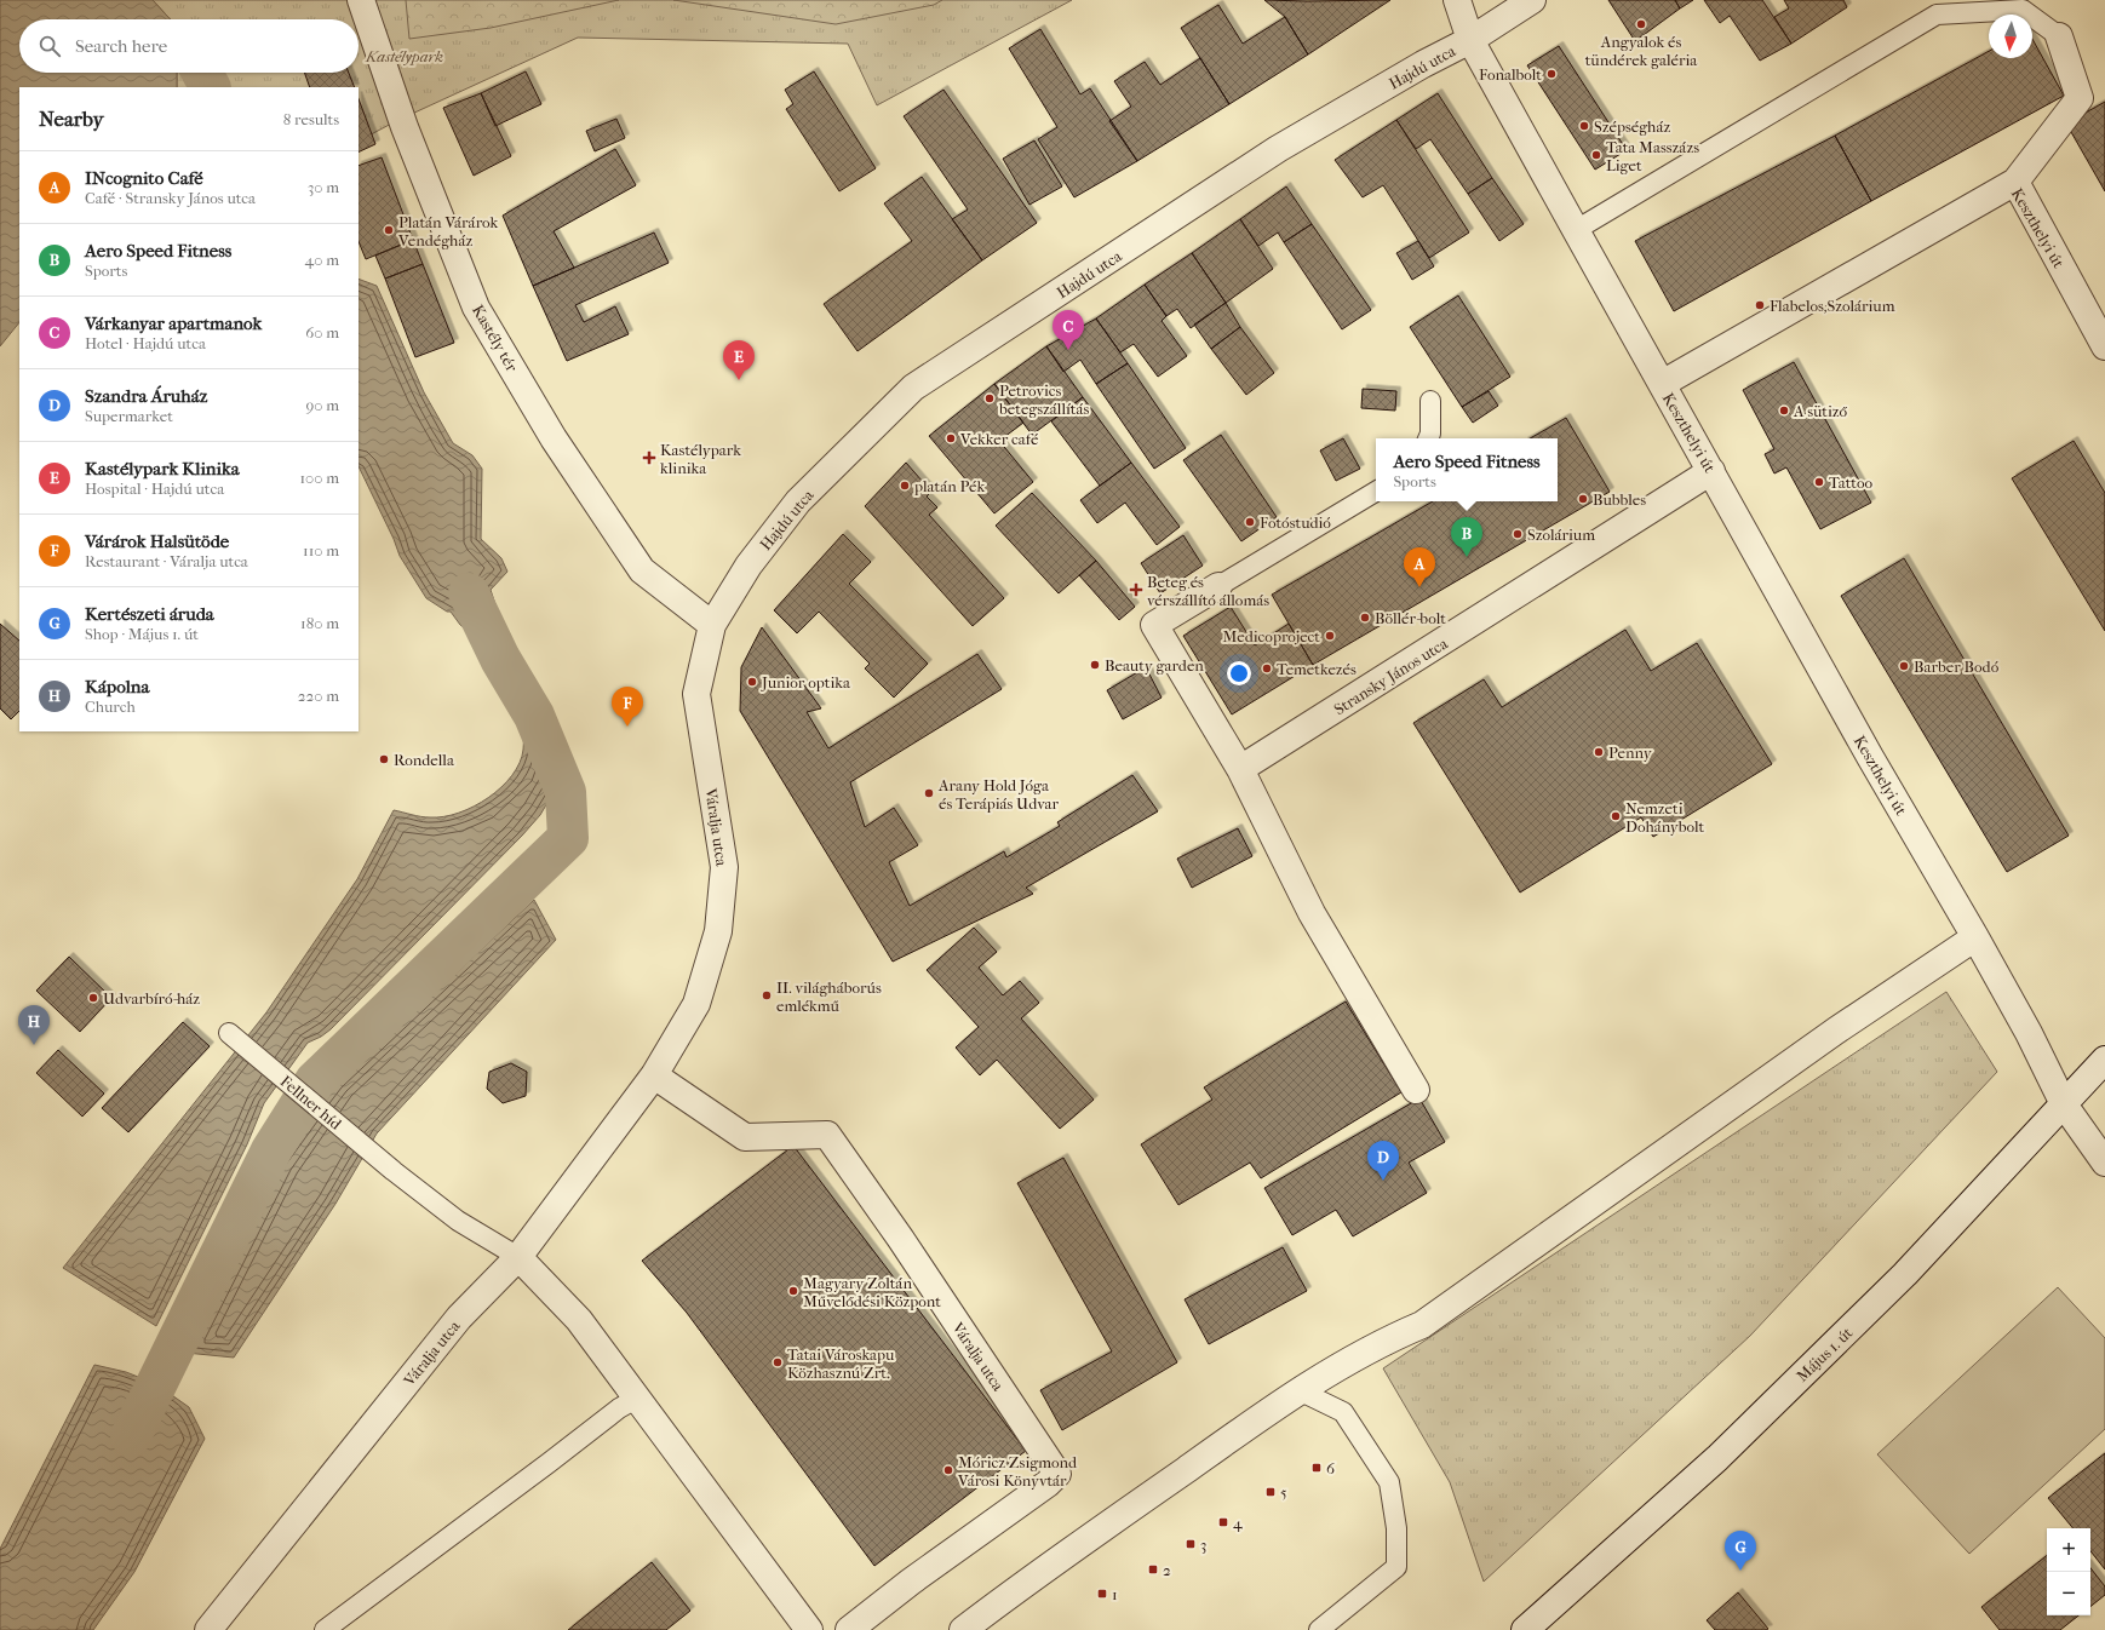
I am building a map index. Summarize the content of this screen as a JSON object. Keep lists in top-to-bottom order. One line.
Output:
{"streets":{"street":["Hajdú utca","Keszthelyi út","Kastély tér","Stransky János utca","Váralja utca","Május 1. út"],"lane":["Fellner híd"]},"crossings":[["Hajdú utca","Keszthelyi út"],["Hajdú utca","Kastély tér"],["Hajdú utca","Váralja utca"],["Keszthelyi út","Stransky János utca"],["Keszthelyi út","Május 1. út"],["Kastély tér","Váralja utca"],["Váralja utca","Fellner híd"]],"parks":["Kastélypark"],"places":{"other":["Angyalok és tündérek galéria","Fonalbolt","Szépségház","Tata Masszázs Liget","Platán Várárok Vendégház","Flabelos,Szolárium","Petrovics betegszállítás","A sütiző","Vekker café","Tattoo","platán Pék","Bubbles","Fotóstudió","Szolárium","Böllér-bolt","Medicoproject","Beauty garden","Barber Bodó","Temetkezés","Junior optika","Penny","Rondella","Arany Hold Jóga és Terápiás Udvar","Nemzeti Dohánybolt","II. világháborús emlékmű","Udvarbíró-ház","Magyary Zoltán Művelődési Központ","Tatai Városkapu Közhasznú Zrt.","Móricz Zsigmond Városi Könyvtár"],"health":["Kastélypark klinika","Beteg és vérszállító állomás"],"transit":["6","5","4","3","2","1"]},"north":"bottom","page":{"search":"Search here","heading":["Nearby","8 results"],"list":[{"mark":"A","name":"INcognito Café","note":"Café · Stransky János utca","value":"30 m"},{"mark":"B","name":"Aero Speed Fitness","note":"Sports","value":"40 m"},{"mark":"C","name":"Várkanyar apartmanok","note":"Hotel · Hajdú utca","value":"60 m"},{"mark":"D","name":"Szandra Áruház","note":"Supermarket","value":"90 m"},{"mark":"E","name":"Kastélypark Klinika","note":"Hospital · Hajdú utca","value":"100 m"},{"mark":"F","name":"Várárok Halsütöde","note":"Restaurant · Váralja utca","value":"110 m"},{"mark":"G","name":"Kertészeti áruda","note":"Shop · Május 1. út","value":"180 m"},{"mark":"H","name":"Kápolna","note":"Church","value":"220 m"}],"pins":["C","E","B","A","F","H","D","G"],"popup":["Aero Speed Fitness","Sports"],"map_buttons":["+","−"]}}
